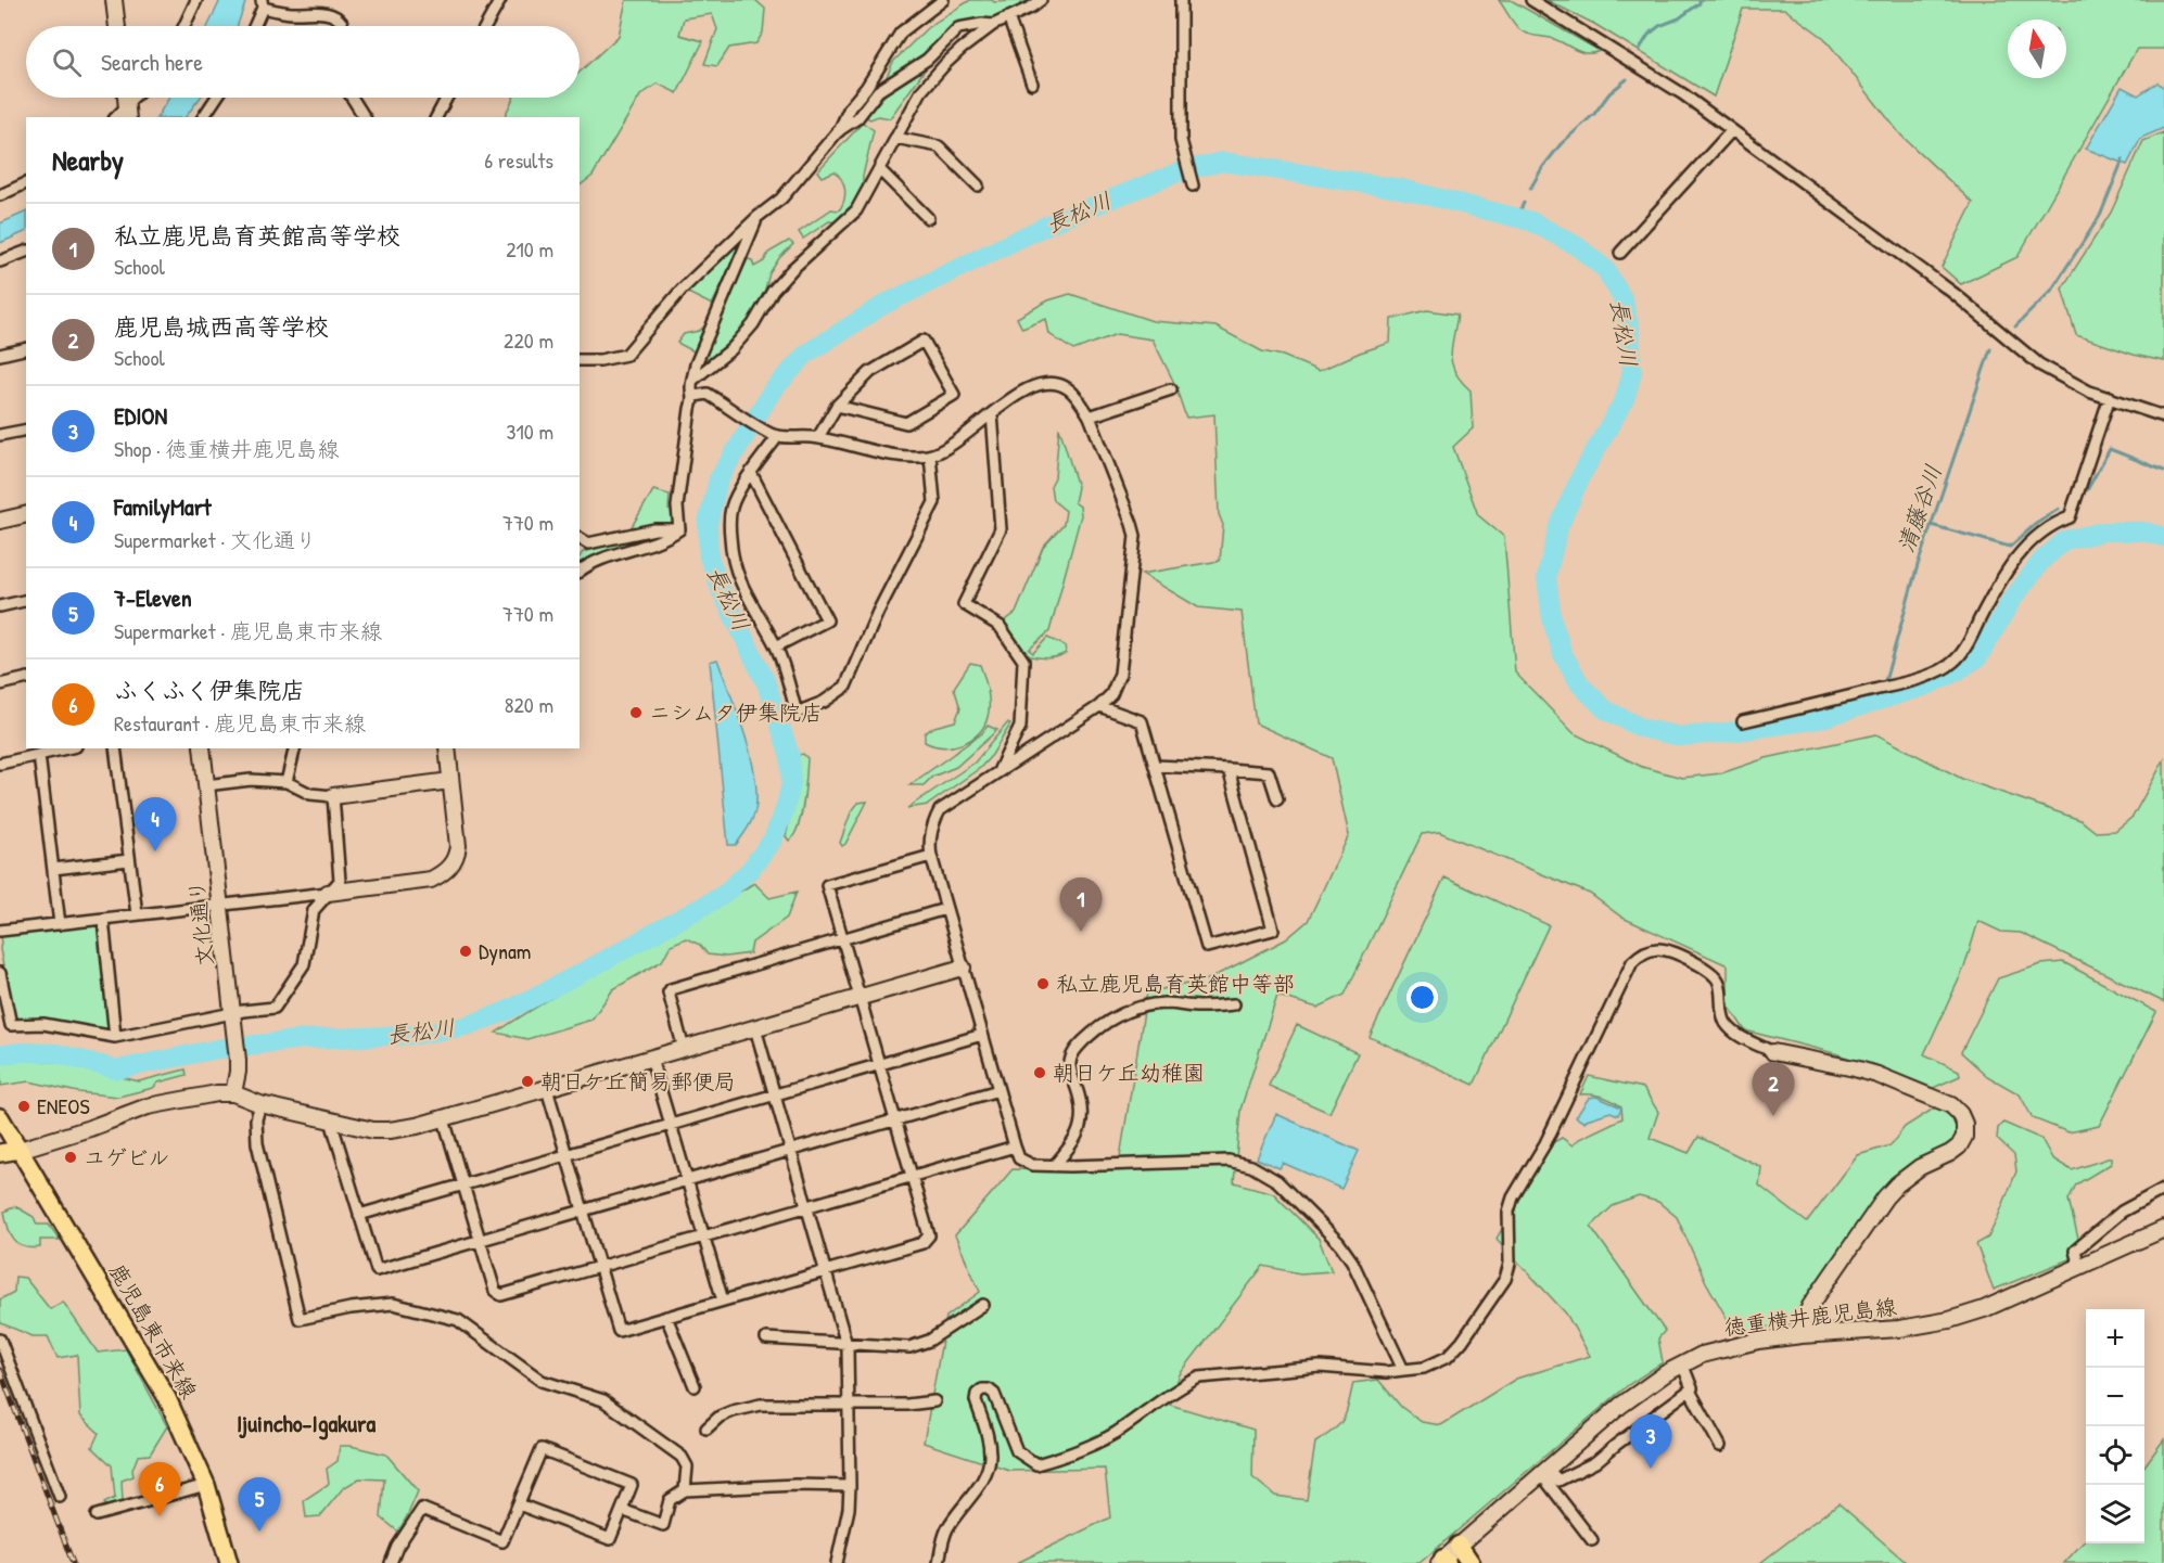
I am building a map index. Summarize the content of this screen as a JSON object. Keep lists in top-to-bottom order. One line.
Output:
{"streets":{"main road":["鹿児島東市来線"],"street":["文化通り","徳重横井鹿児島線"]},"districts":["Ijuincho-Igakura"],"water":["長松川","清藤谷川"],"places":["ニシムタ伊集院店","Dynam","私立鹿児島育英館中等部","朝日ケ丘幼稚園","朝日ケ丘簡易郵便局","ENEOS","ユゲビル"],"north":"top","page":{"search":"Search here","heading":["Nearby","6 results"],"list":[{"mark":"1","name":"私立鹿児島育英館高等学校","note":"School","value":"210 m"},{"mark":"2","name":"鹿児島城西高等学校","note":"School","value":"220 m"},{"mark":"3","name":"EDION","note":"Shop · 徳重横井鹿児島線","value":"310 m"},{"mark":"4","name":"FamilyMart","note":"Supermarket · 文化通り","value":"770 m"},{"mark":"5","name":"7-Eleven","note":"Supermarket · 鹿児島東市来線","value":"770 m"},{"mark":"6","name":"ふくふく伊集院店","note":"Restaurant · 鹿児島東市来線","value":"820 m"}],"pins":["4","1","2","3","6","5"],"map_buttons":["+","−"]}}
